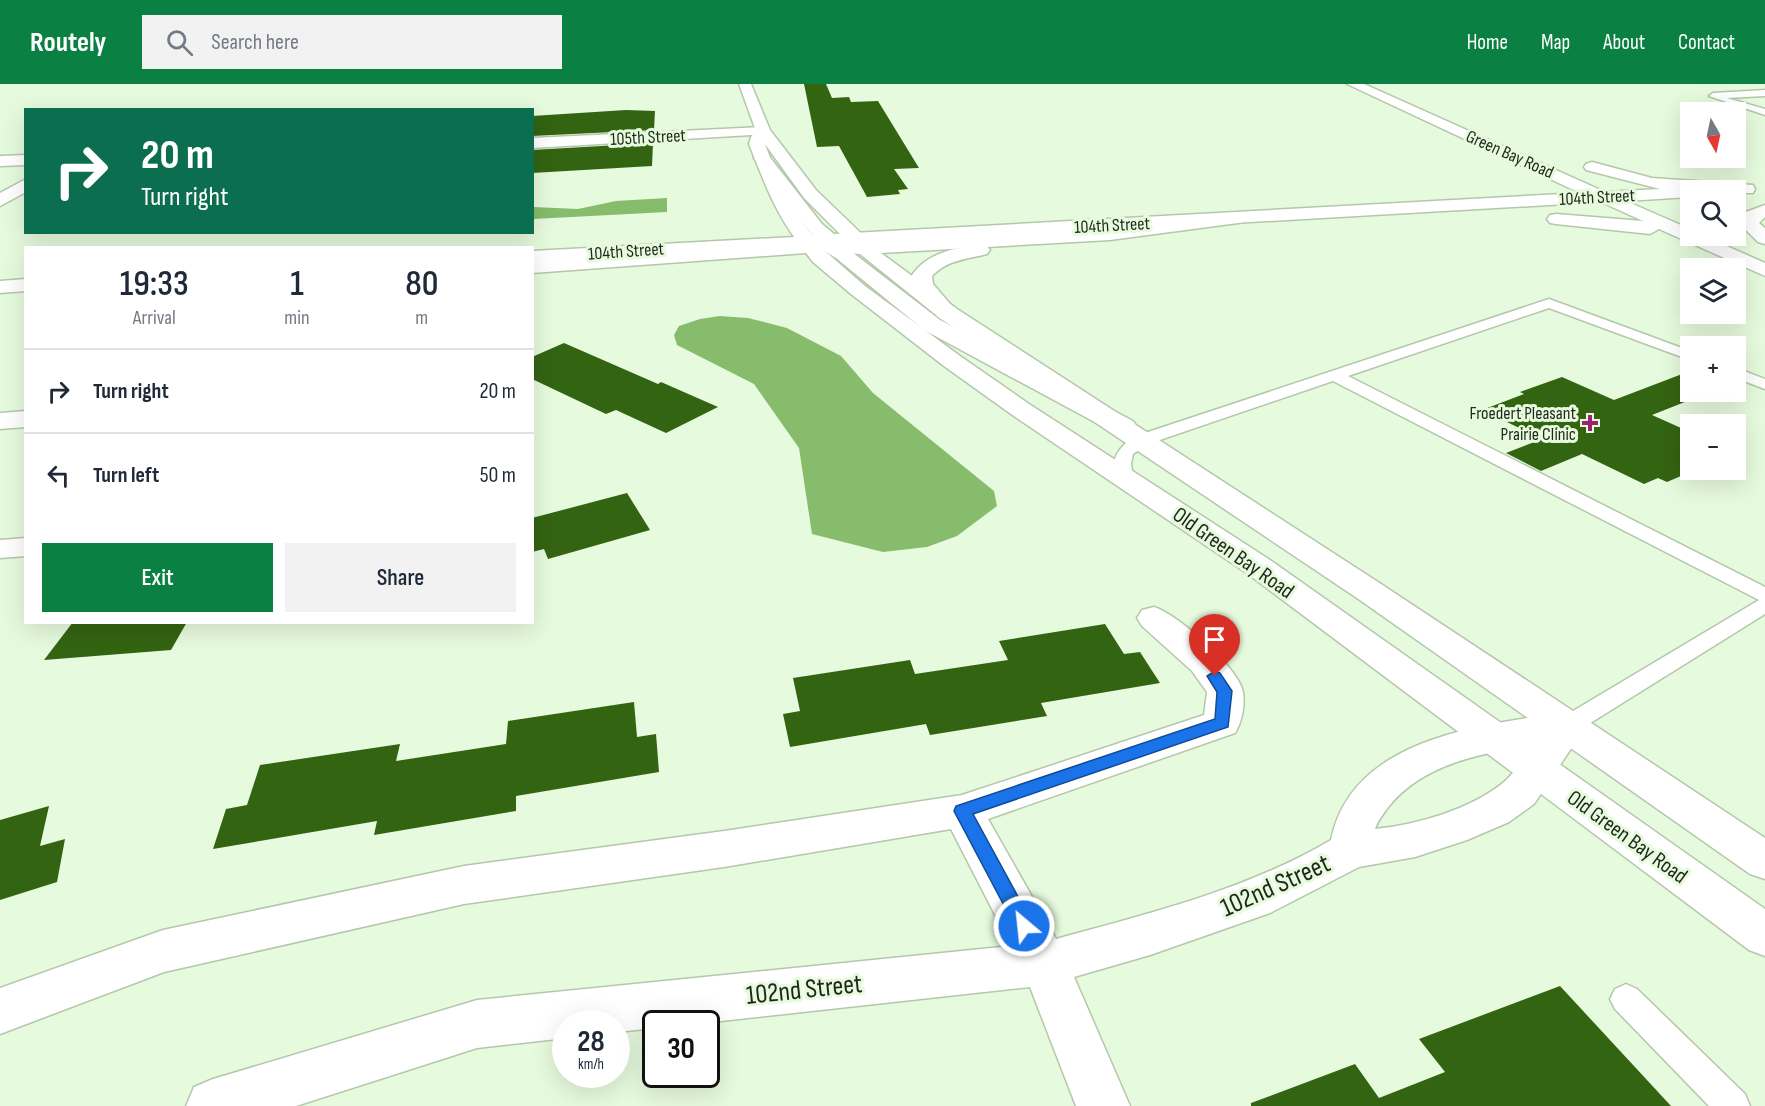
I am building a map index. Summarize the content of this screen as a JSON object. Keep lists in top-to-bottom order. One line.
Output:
{"streets":{"street":["105th Street","Green Bay Road","104th Street","Old Green Bay Road","102nd Street"]},"crossings":[["105th Street","Old Green Bay Road"],["Green Bay Road","104th Street"],["104th Street","Old Green Bay Road"],["Old Green Bay Road","102nd Street"]],"places":{"health":["Froedert Pleasant Prairie Clinic"]},"north":"bottom","page":{"header":"Routely","search":"Search here","nav":["Home","Map","About","Contact"],"map_buttons":["+","−"],"turn":["20 m","Turn right"],"eta":["19:33","Arrival","1","min","80","m"],"list":[{"name":"Turn right","value":"20 m"},{"name":"Turn left","value":"50 m"}],"buttons":["Exit","Share"],"speed":"28 km/h","limit":"30"}}
